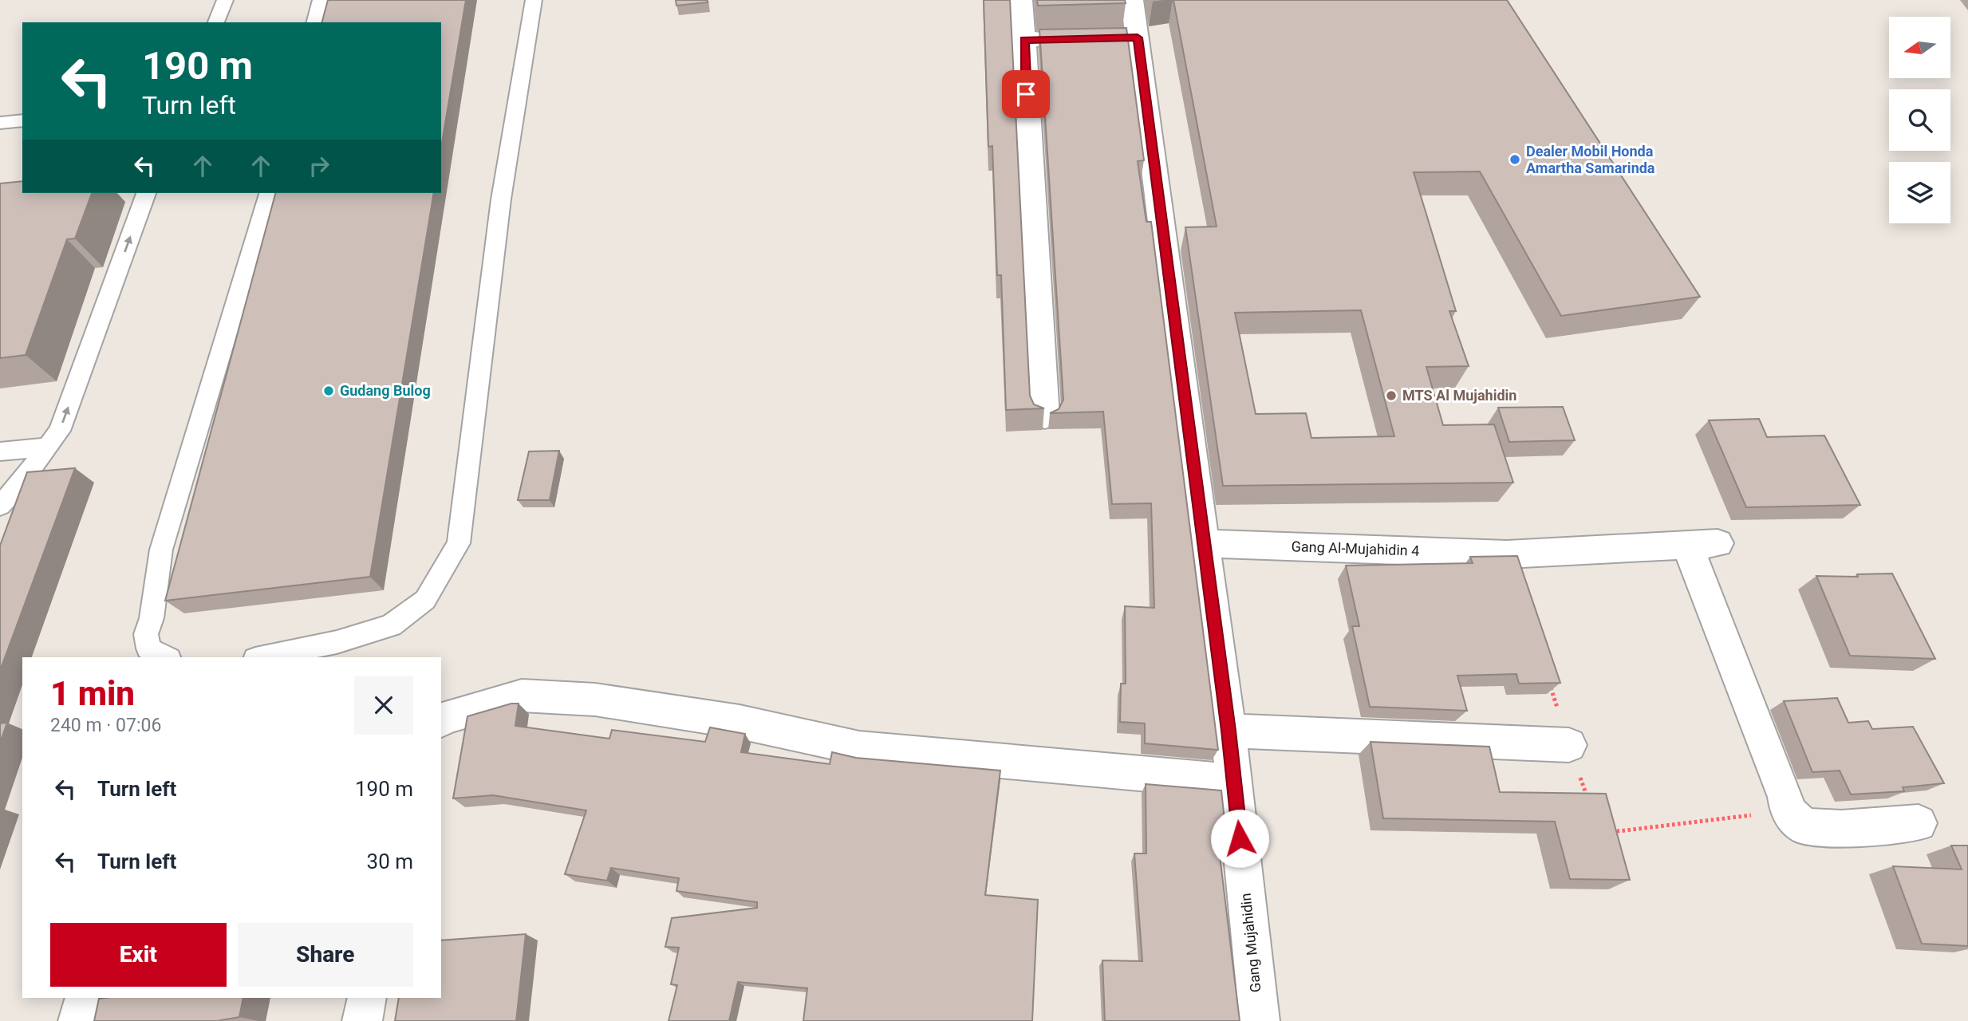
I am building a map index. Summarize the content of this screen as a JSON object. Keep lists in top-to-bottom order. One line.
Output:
{"streets":{"street":["Gang Al-Mujahidin 4","Gang Mujahidin"]},"crossings":[["Gang Al-Mujahidin 4","Gang Mujahidin"]],"places":["Dealer Mobil Honda Amartha Samarinda","Gudang Bulog","MTS Al Mujahidin"],"north":"left","page":{"turn":["190 m","Turn left"],"heading":["1 min","240 m · 07:06"],"list":[{"name":"Turn left","value":"190 m"},{"name":"Turn left","value":"30 m"}],"buttons":["Exit","Share"]}}
